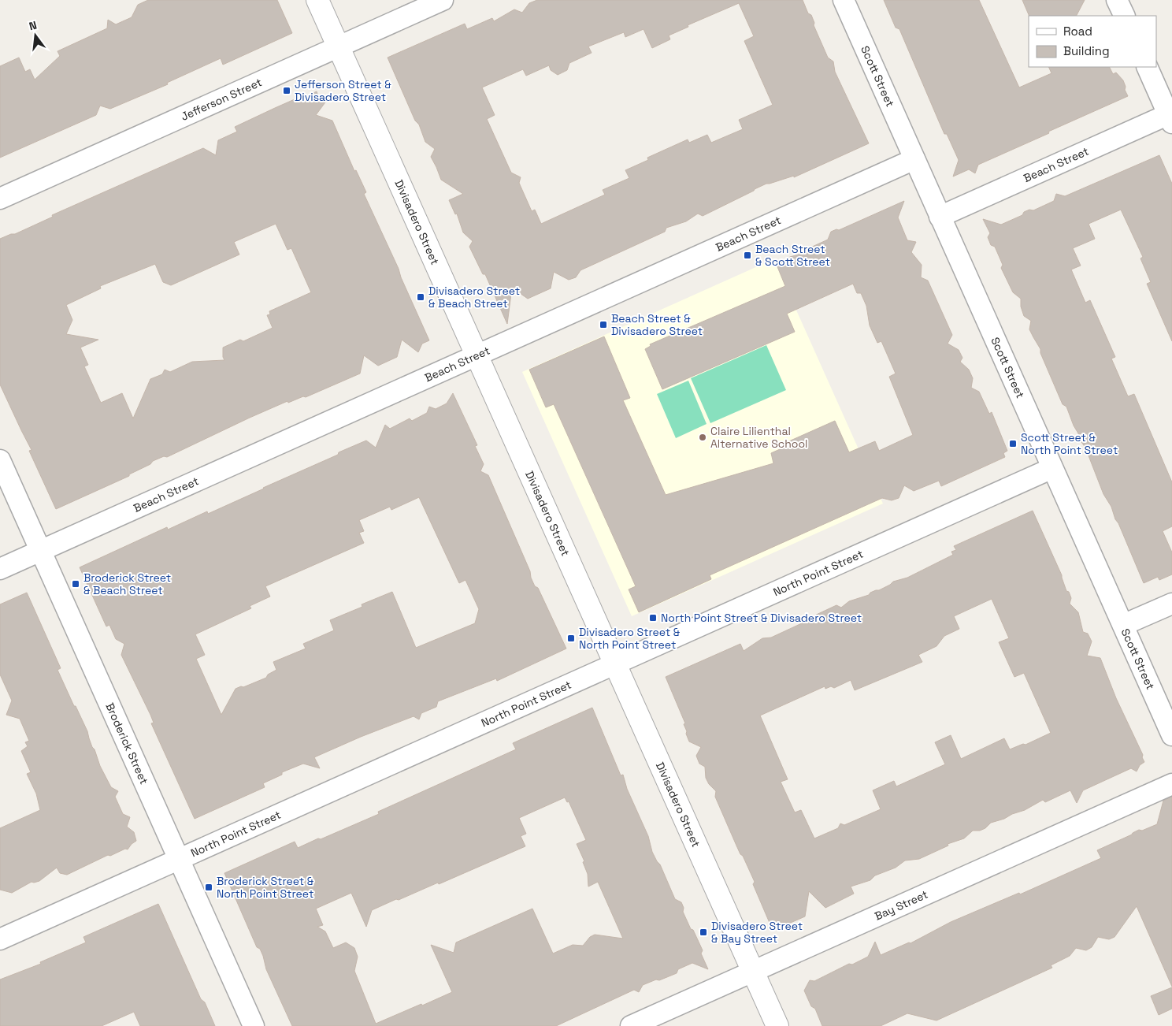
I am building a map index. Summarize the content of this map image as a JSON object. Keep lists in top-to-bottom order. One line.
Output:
{"streets":{"street":["Scott Street","Jefferson Street","Beach Street","Divisadero Street","North Point Street","Broderick Street","Bay Street"]},"crossings":[["Scott Street","Beach Street"],["Scott Street","North Point Street"],["Jefferson Street","Divisadero Street"],["Beach Street","Divisadero Street"],["Beach Street","Broderick Street"],["Divisadero Street","North Point Street"],["Divisadero Street","Bay Street"],["North Point Street","Broderick Street"]],"places":{"transit":["Jefferson Street & Divisadero Street","Beach Street & Scott Street","Divisadero Street & Beach Street","Beach Street & Divisadero Street","Scott Street & North Point Street","Broderick Street & Beach Street","North Point Street & Divisadero Street","Divisadero Street & North Point Street","Broderick Street & North Point Street","Divisadero Street & Bay Street"],"other":["Claire Lilienthal Alternative School"]},"legend":["Road","Building"],"north":"top"}
